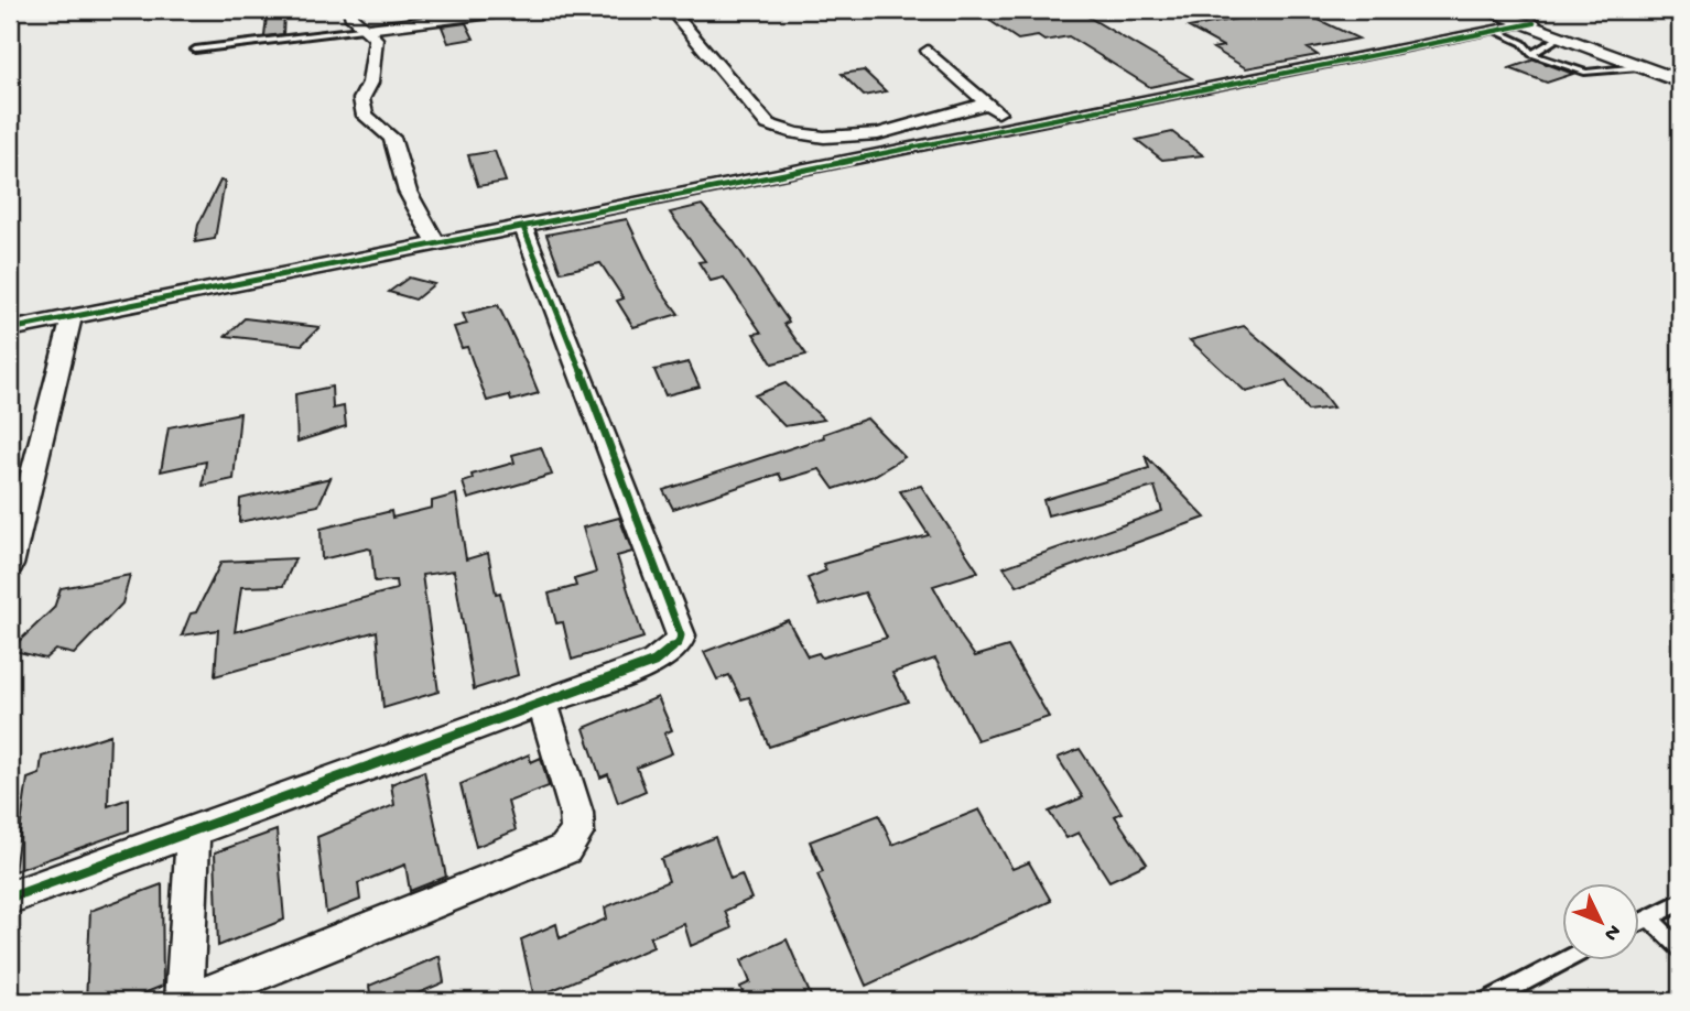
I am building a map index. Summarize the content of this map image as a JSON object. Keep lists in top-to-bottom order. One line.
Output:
{"north":"bottom right"}
